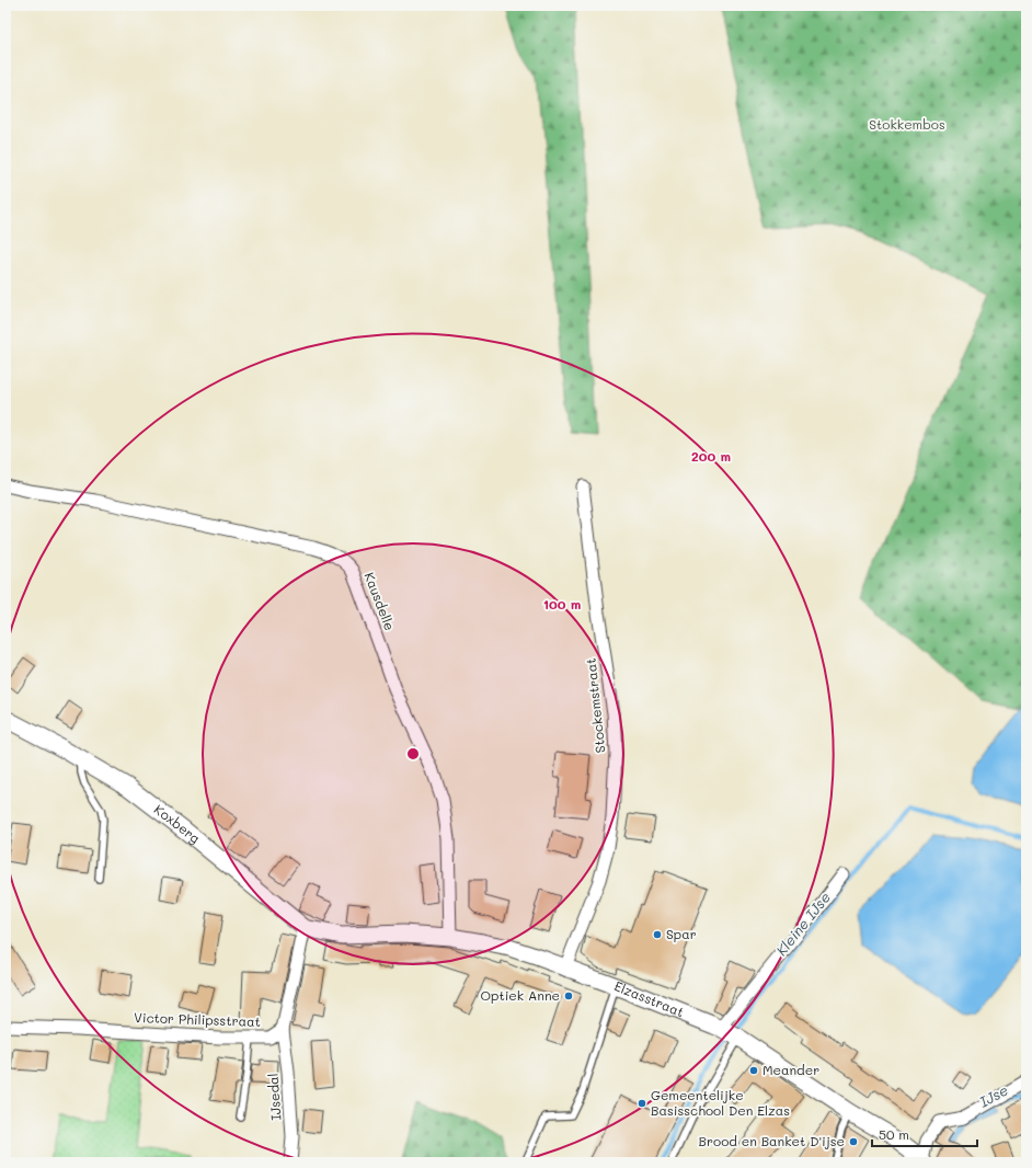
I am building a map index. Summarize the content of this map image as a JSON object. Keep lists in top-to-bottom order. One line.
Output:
{"streets":{"street":["Kausdelle","Stockemstraat","Koxberg","Elzasstraat","Victor Philipsstraat","IJsedal"]},"crossings":[["Kausdelle","Elzasstraat"],["Stockemstraat","Elzasstraat"],["Koxberg","Elzasstraat"],["Victor Philipsstraat","IJsedal"]],"water":["Kleine IJse","IJse"],"parks":["Stokkembos"],"places":["Spar","Optiek Anne","Meander","Gemeentelijke Basisschool Den Elzas","Brood en Banket D'ijse"],"scale_bar":"50 m","rings":["200 m","100 m"]}
